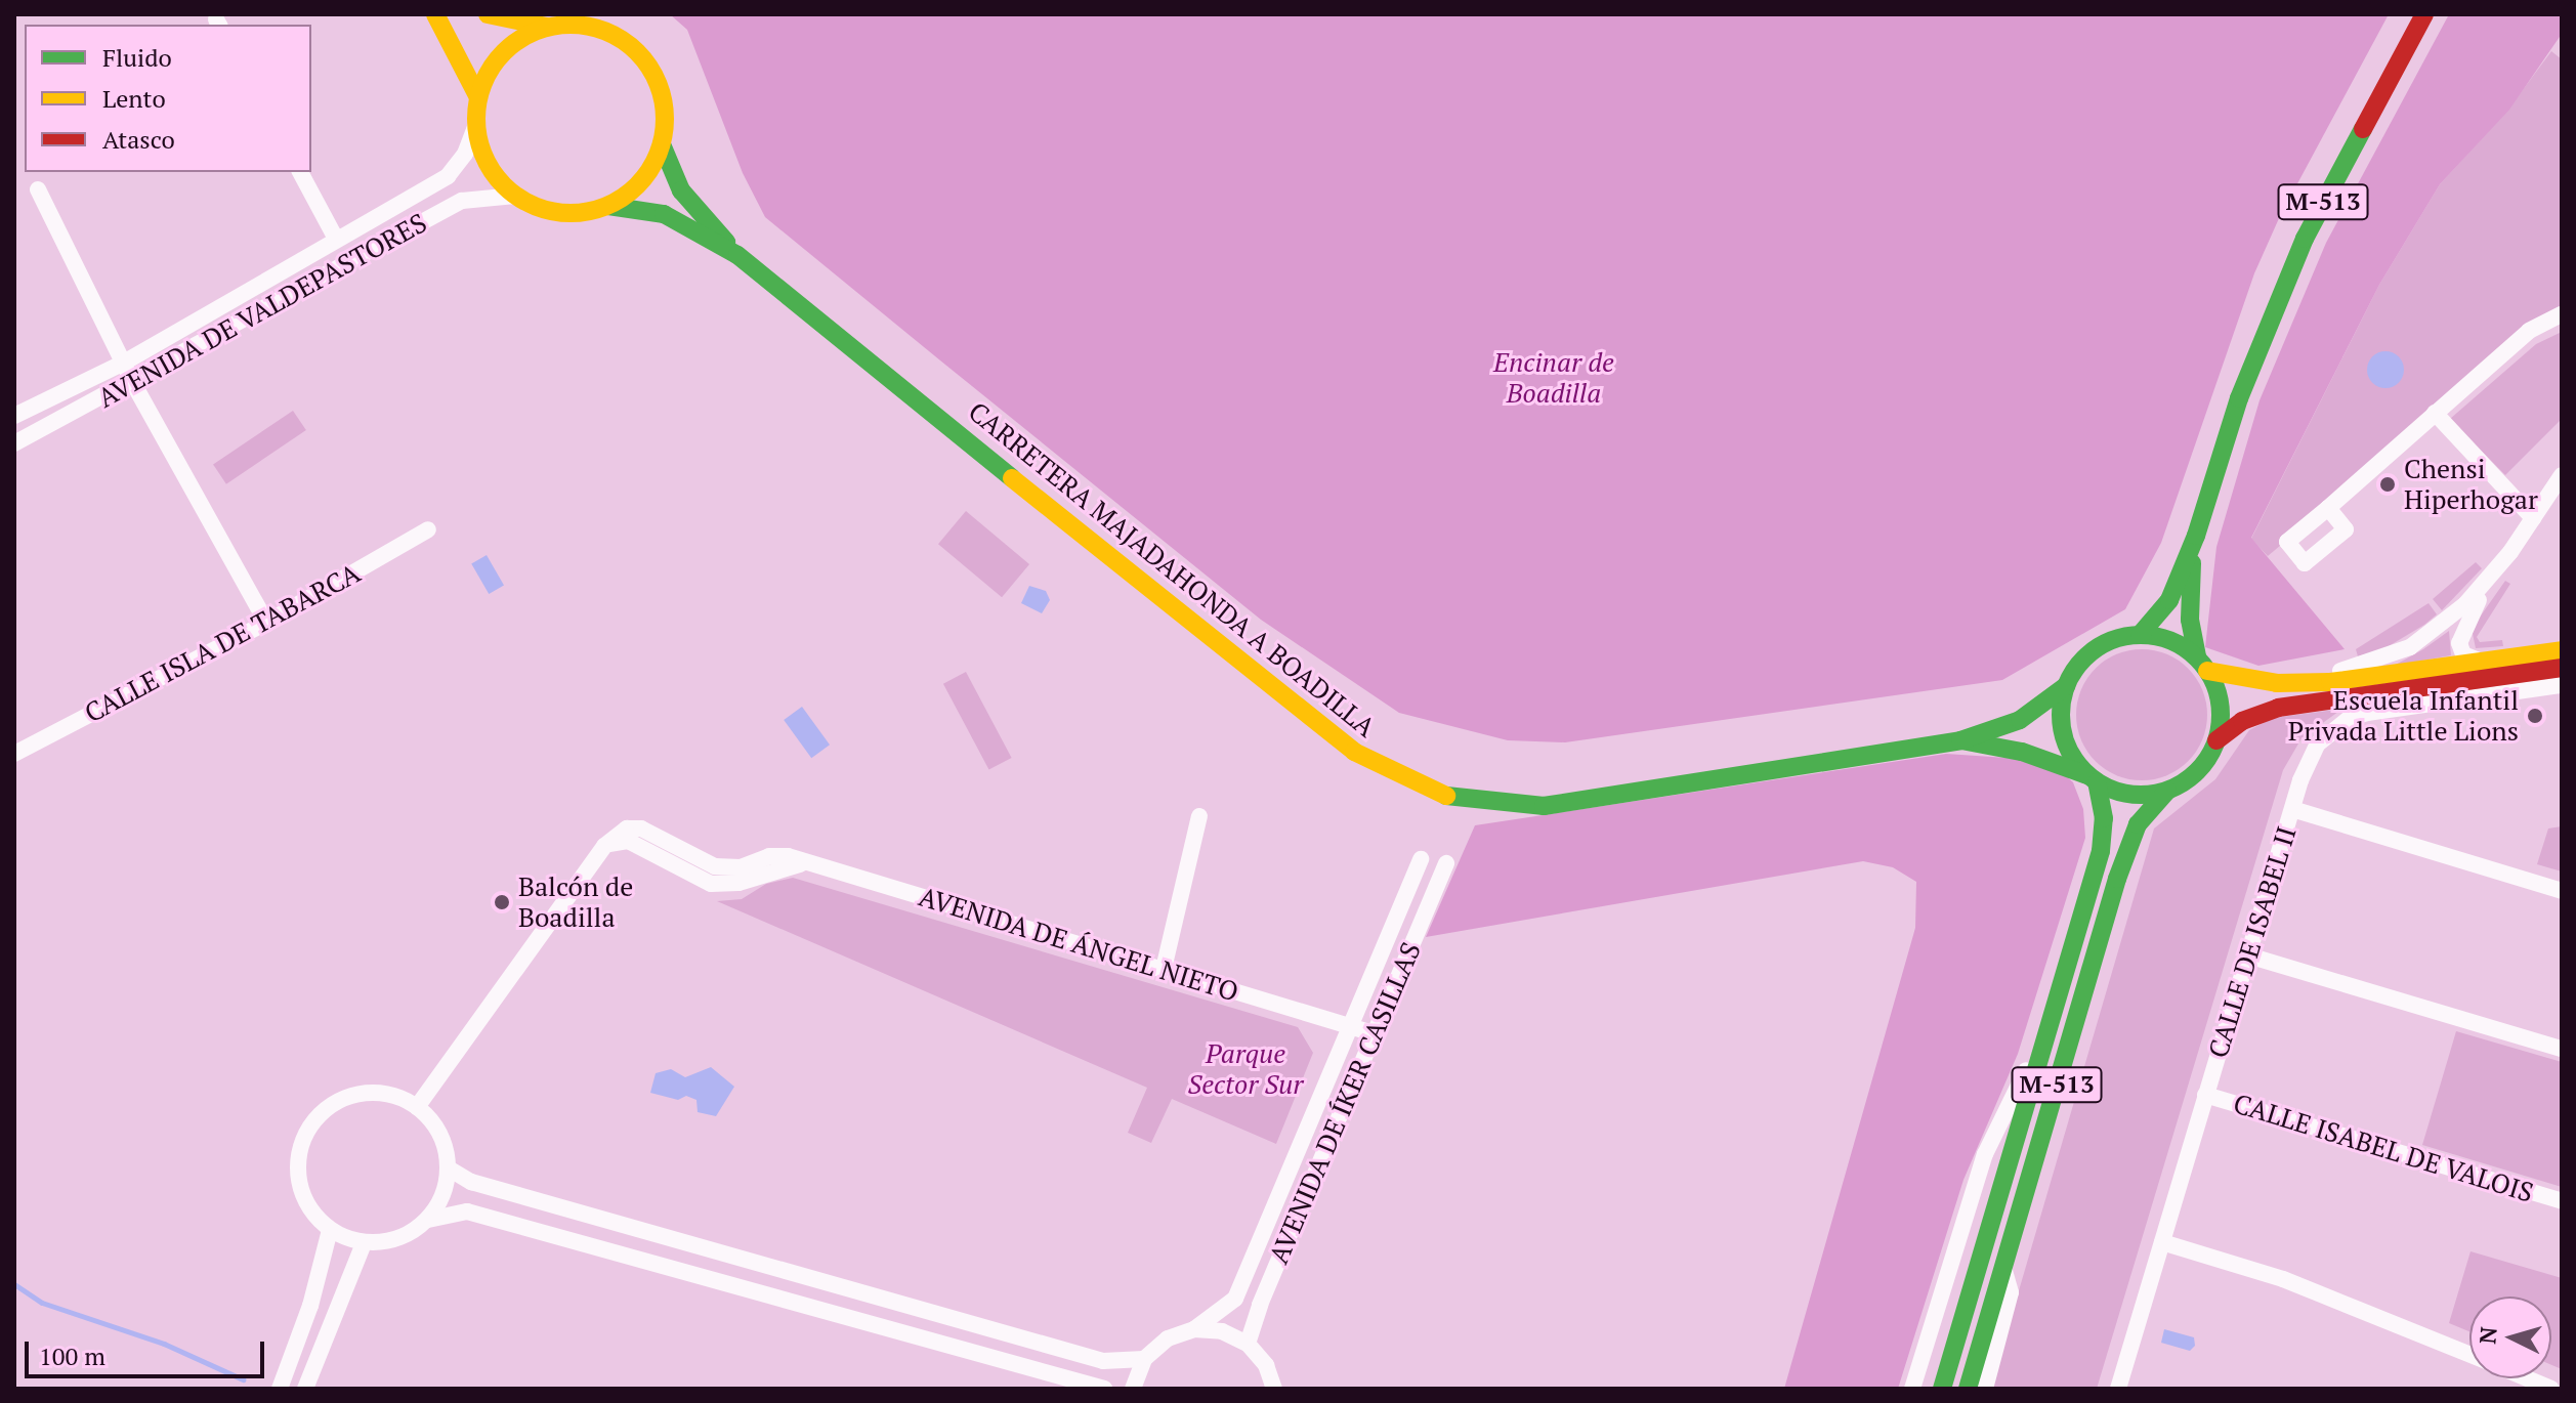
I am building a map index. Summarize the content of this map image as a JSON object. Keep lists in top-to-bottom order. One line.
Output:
{"streets":{"street":["M-513","AVENIDA DE VALDEPASTORES","CARRETERA MAJADAHONDA A BOADILLA","CALLE ISLA DE TABARCA","CALLE DE ISABEL II","AVENIDA DE ÁNGEL NIETO","AVENIDA DE ÍKER CASILLAS","CALLE ISABEL DE VALOIS"]},"crossings":[["M-513","CARRETERA MAJADAHONDA A BOADILLA"],["AVENIDA DE VALDEPASTORES","CARRETERA MAJADAHONDA A BOADILLA"],["CALLE DE ISABEL II","CALLE ISABEL DE VALOIS"],["AVENIDA DE ÁNGEL NIETO","AVENIDA DE ÍKER CASILLAS"]],"parks":["Encinar de Boadilla","Parque Sector Sur"],"places":["Chensi Hiperhogar","Escuela Infantil Privada Little Lions","Balcón de Boadilla"],"legend":["Fluido","Lento","Atasco"],"scale_bar":"100 m","north":"left"}
